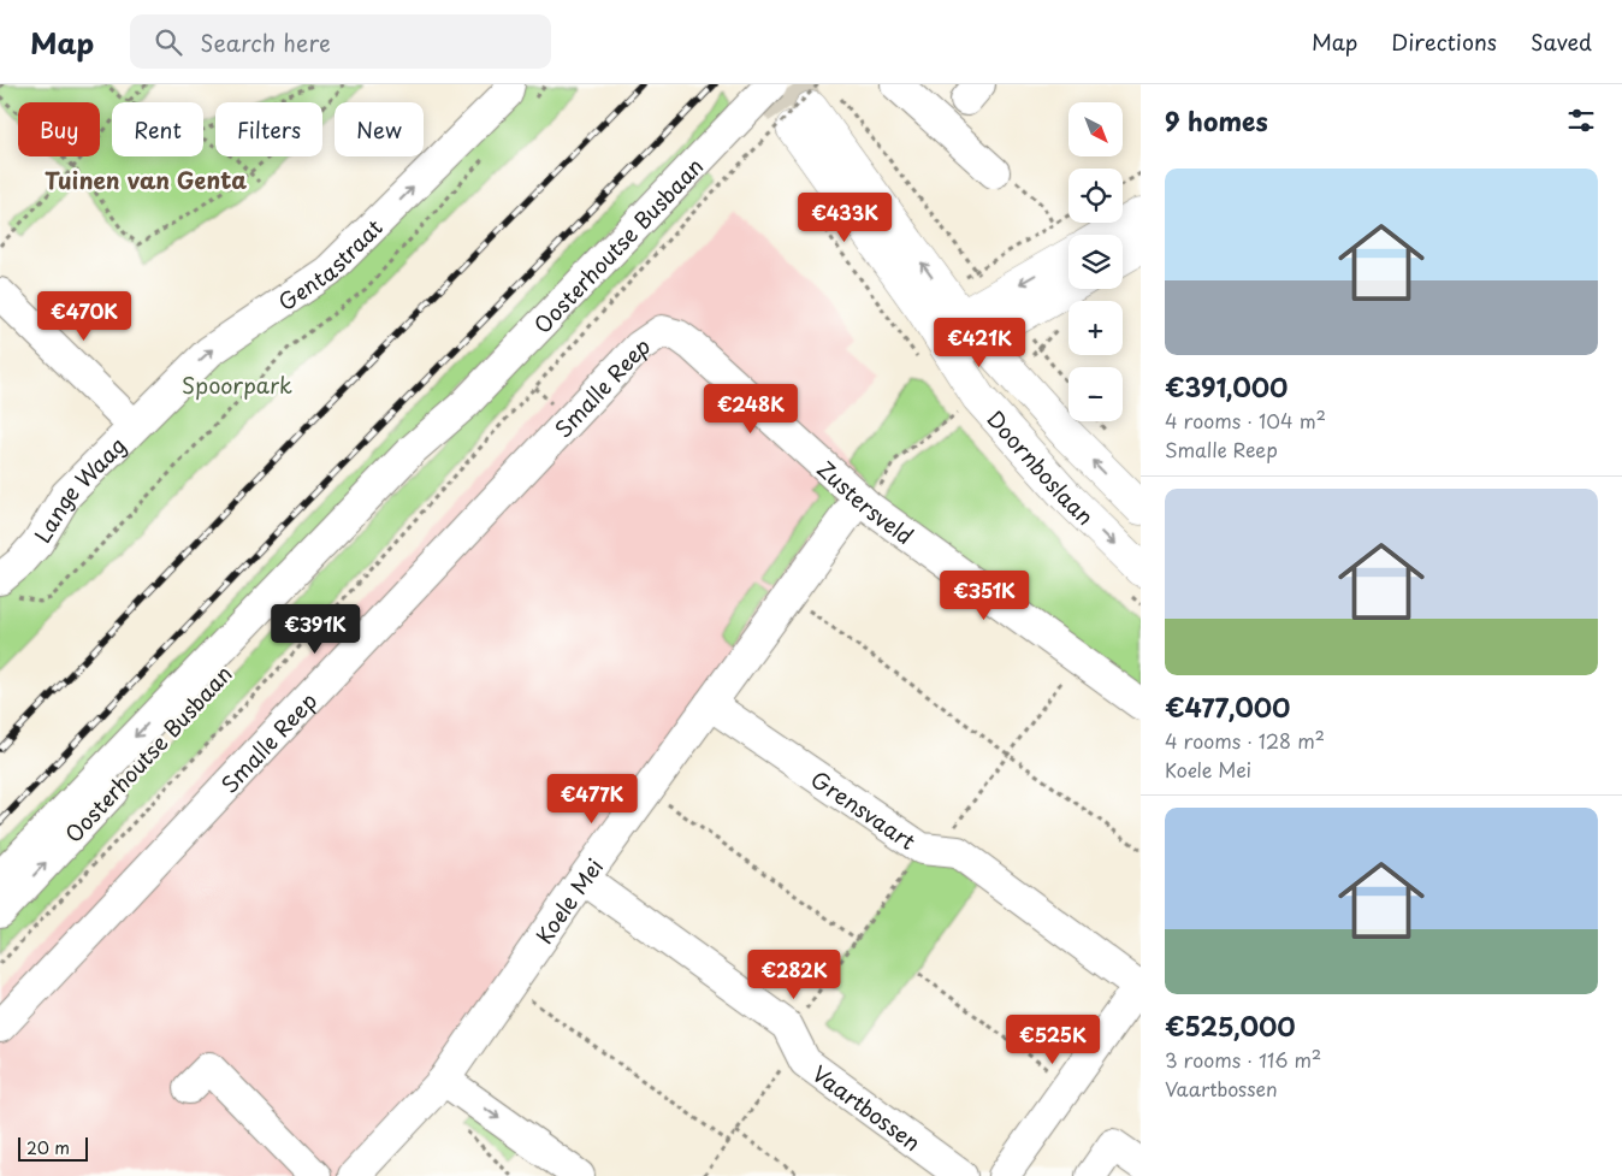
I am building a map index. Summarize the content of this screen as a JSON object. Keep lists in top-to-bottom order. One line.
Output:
{"streets":{"main road":["Doornboslaan"],"street":["Oosterhoutse Busbaan","Gentastraat","Smalle Reep","Lange Waag","Zustersveld","Grensvaart","Koele Mei","Vaartbossen"]},"crossings":[["Gentastraat","Lange Waag"],["Smalle Reep","Zustersveld"],["Zustersveld","Koele Mei"],["Grensvaart","Koele Mei"],["Koele Mei","Vaartbossen"]],"one_way":["Gentastraat"],"districts":["Tuinen van Genta"],"parks":["Spoorpark"],"scale_bar":"20 m","north":"bottom right","page":{"header":"Map","search":"Search here","nav":["Map","Directions","Saved"],"heading":"9 homes","map_buttons":["+","−"],"chip":["Buy","Rent","Filters","New"],"list":[{"name":"€391,000","note":"4 rooms · 104 m² · Smalle Reep"},{"name":"€477,000","note":"4 rooms · 128 m² · Koele Mei"},{"name":"€525,000","note":"3 rooms · 116 m² · Vaartbossen"}],"price":["€433K","€470K","€421K","€248K","€351K","€391K","€477K","€282K","€525K"],"scale":"20 m"}}
